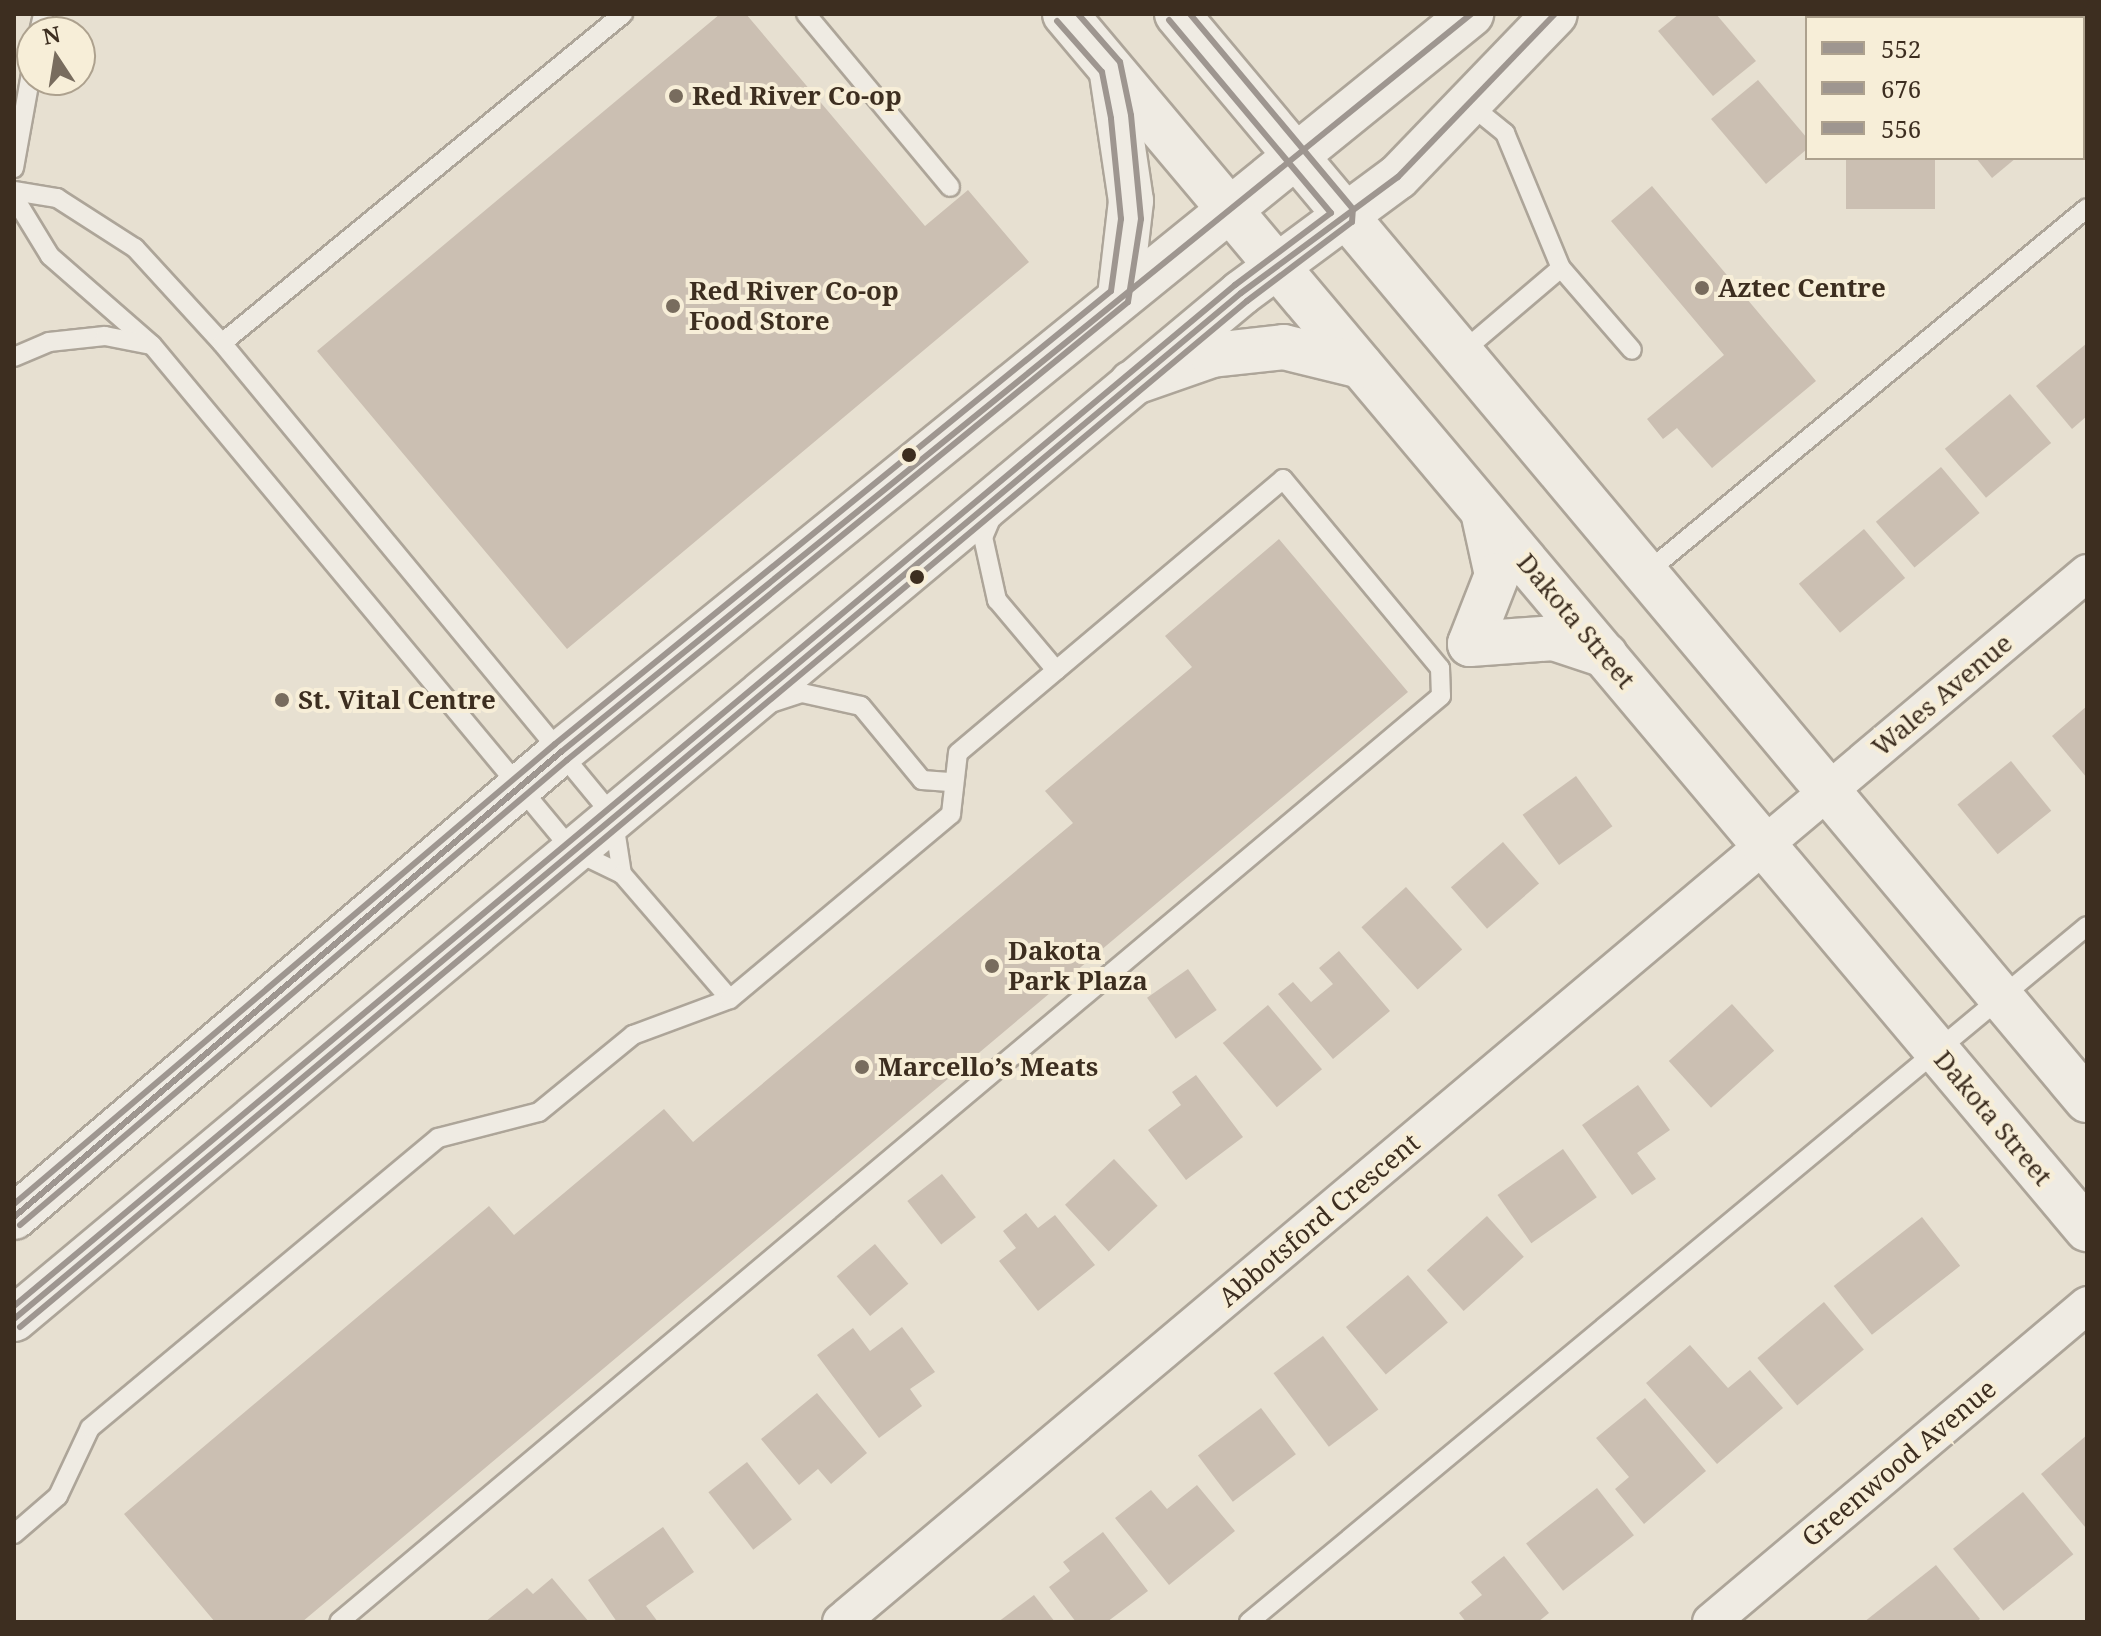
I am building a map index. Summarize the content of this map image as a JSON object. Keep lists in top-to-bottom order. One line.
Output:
{"streets":{"street":["Dakota Street","Wales Avenue","Abbotsford Crescent","Greenwood Avenue"]},"crossings":[["Dakota Street","Wales Avenue"],["Dakota Street","Abbotsford Crescent"],["Wales Avenue","Abbotsford Crescent"]],"places":["Red River Co-op","Aztec Centre","Red River Co-op Food Store","St. Vital Centre","Dakota Park Plaza","Marcello’s Meats"],"lines":["transit line 552","transit line 676","transit line 556"],"legend":["552","676","556"],"north":"top"}
